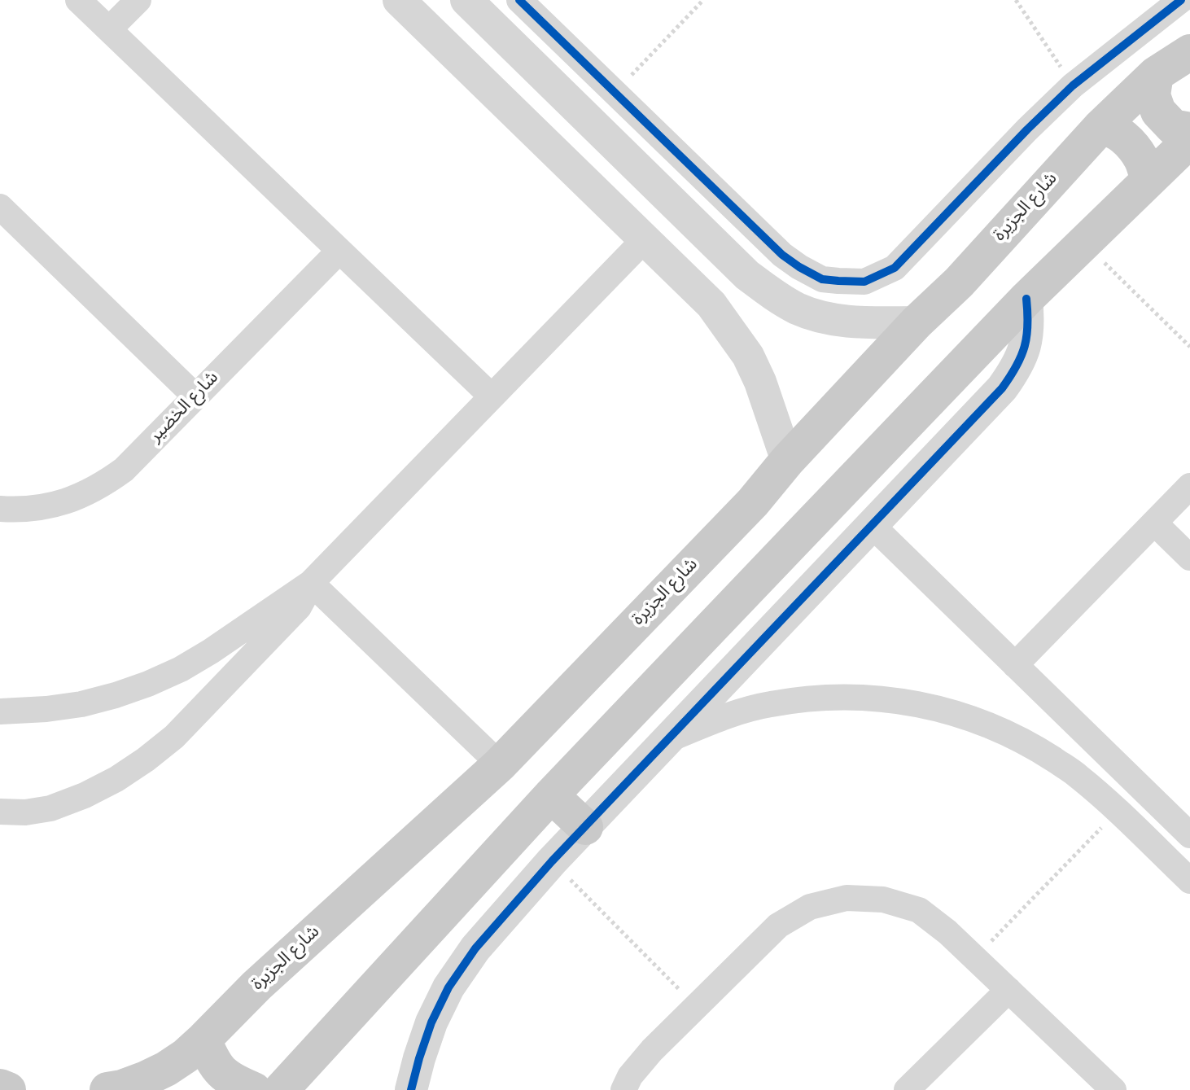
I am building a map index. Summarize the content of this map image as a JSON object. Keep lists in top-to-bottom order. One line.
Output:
{"streets":{"main road":["شارع الجزيرة"],"street":["شارع الخضير"]}}
